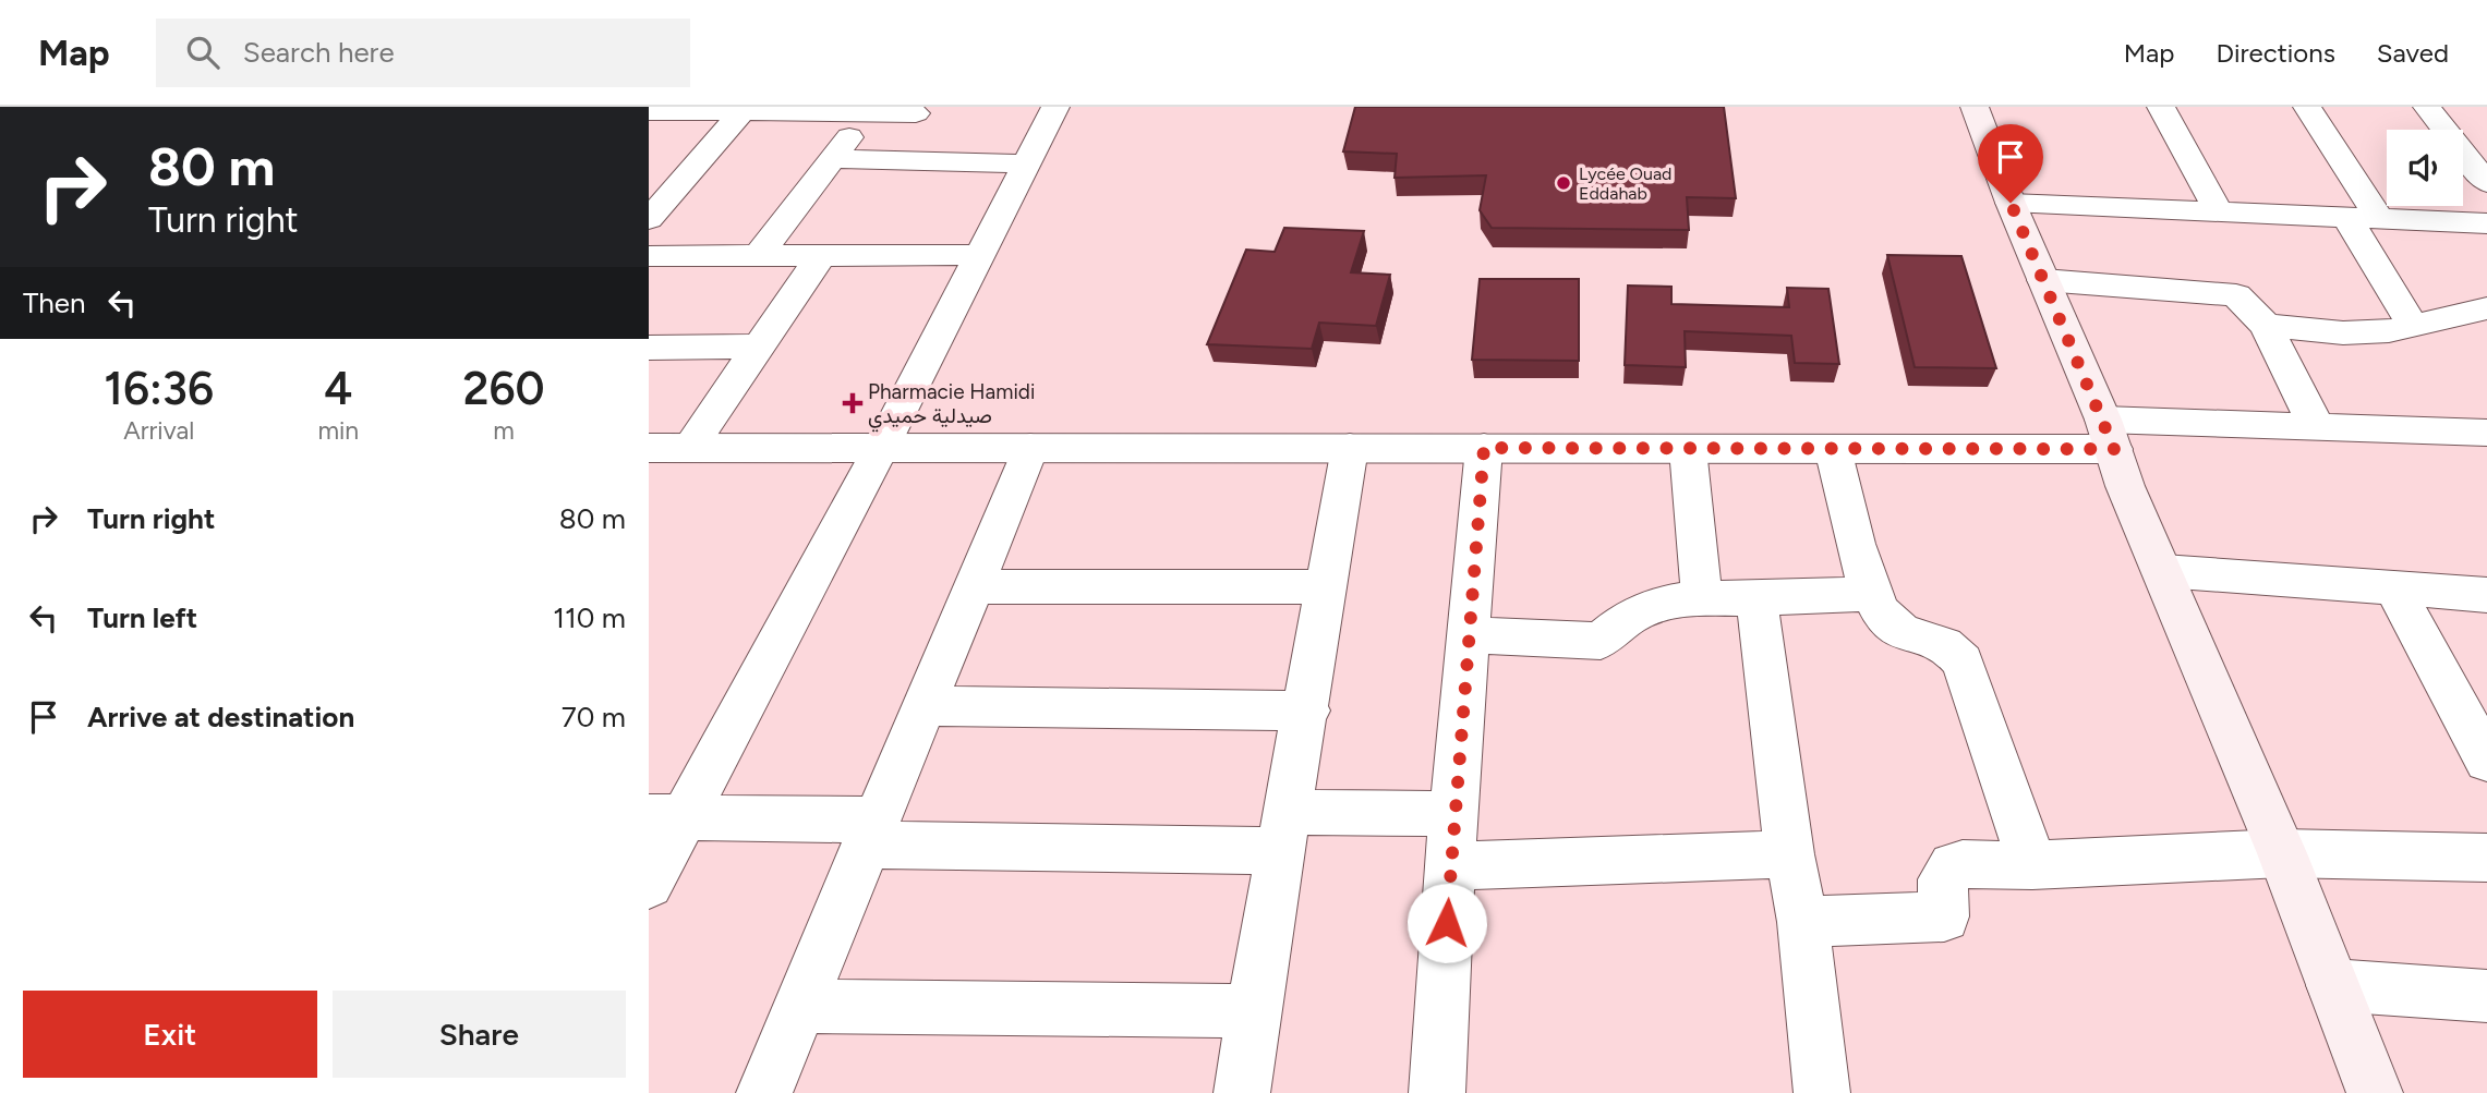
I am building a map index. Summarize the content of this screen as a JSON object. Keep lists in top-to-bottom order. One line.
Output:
{"places":{"other":["Lycée Ouad Eddahab"],"health":["Pharmacie Hamidi صيدلية حميدي"]},"page":{"header":"Map","search":"Search here","nav":["Map","Directions","Saved"],"turn":["80 m","Turn right"],"then":"Then","eta":["16:36","Arrival","4","min","260","m"],"list":[{"name":"Turn right","value":"80 m"},{"name":"Turn left","value":"110 m"},{"name":"Arrive at destination","value":"70 m"}],"buttons":["Exit","Share"]}}
